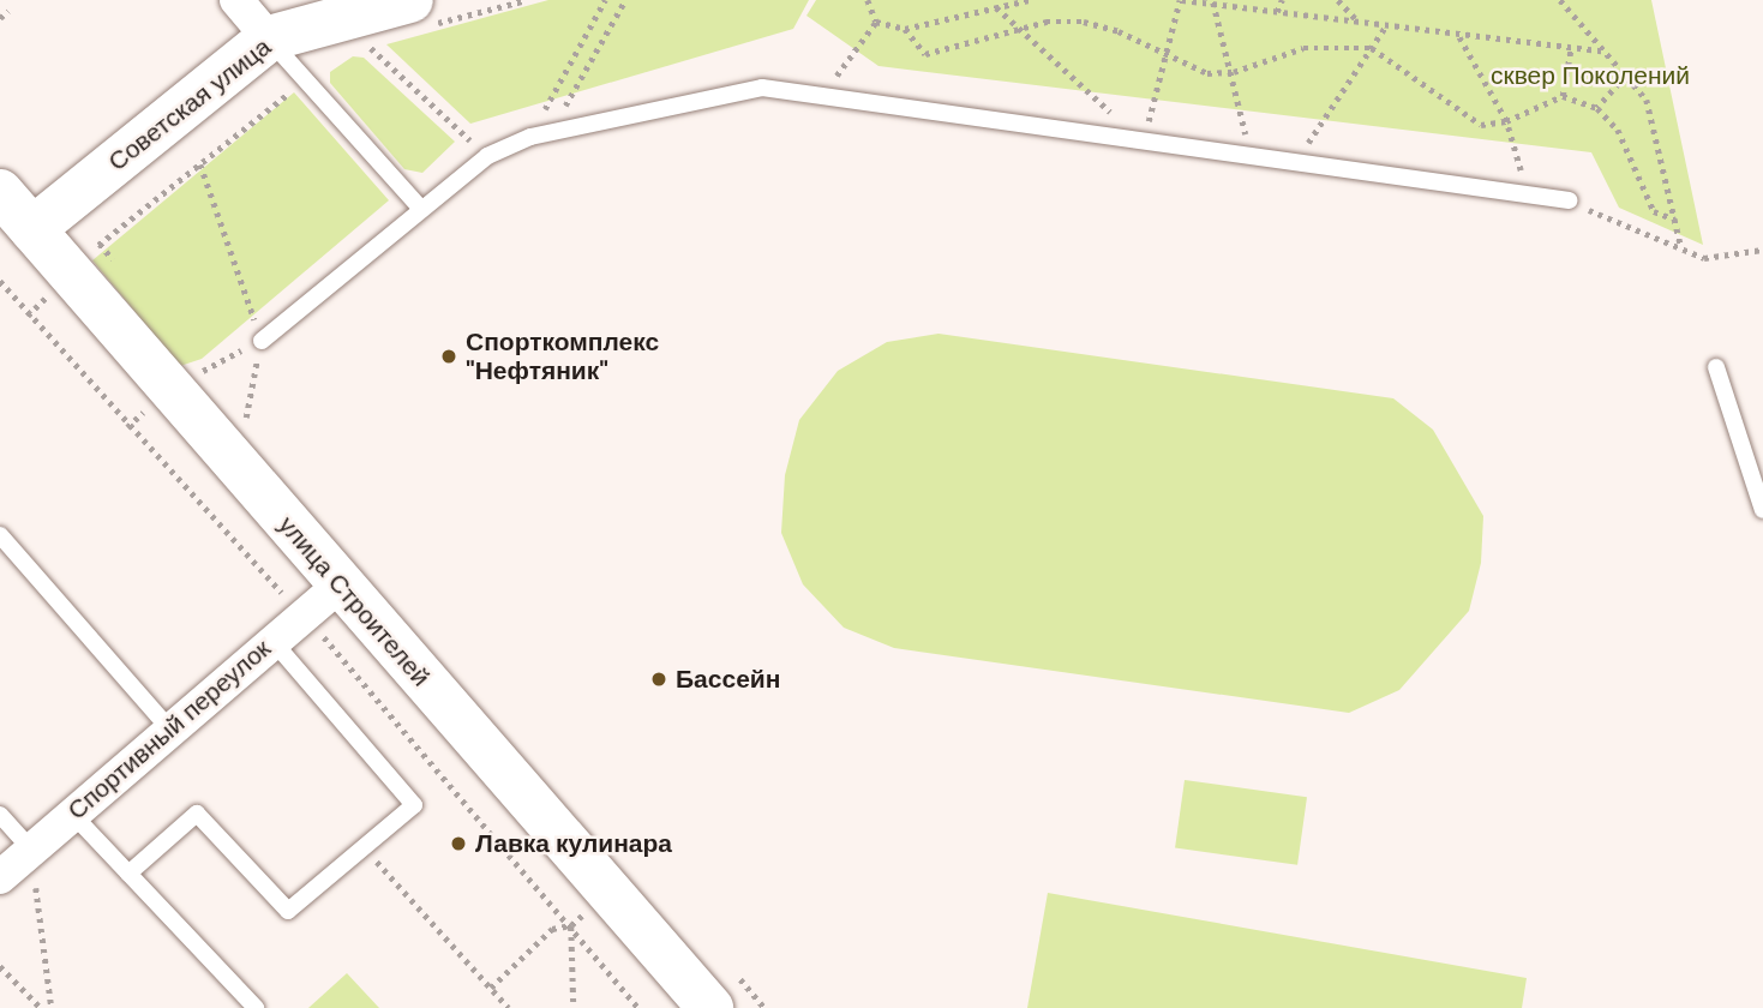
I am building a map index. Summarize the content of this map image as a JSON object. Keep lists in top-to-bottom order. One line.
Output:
{"streets":{"street":["Советская улица","улица Строителей","Спортивный переулок"]},"crossings":[["Советская улица","улица Строителей"],["улица Строителей","Спортивный переулок"]],"parks":["сквер Поколений"],"places":["Спорткомплекс \"Нефтяник\"","Бассейн","Лавка кулинара"]}
